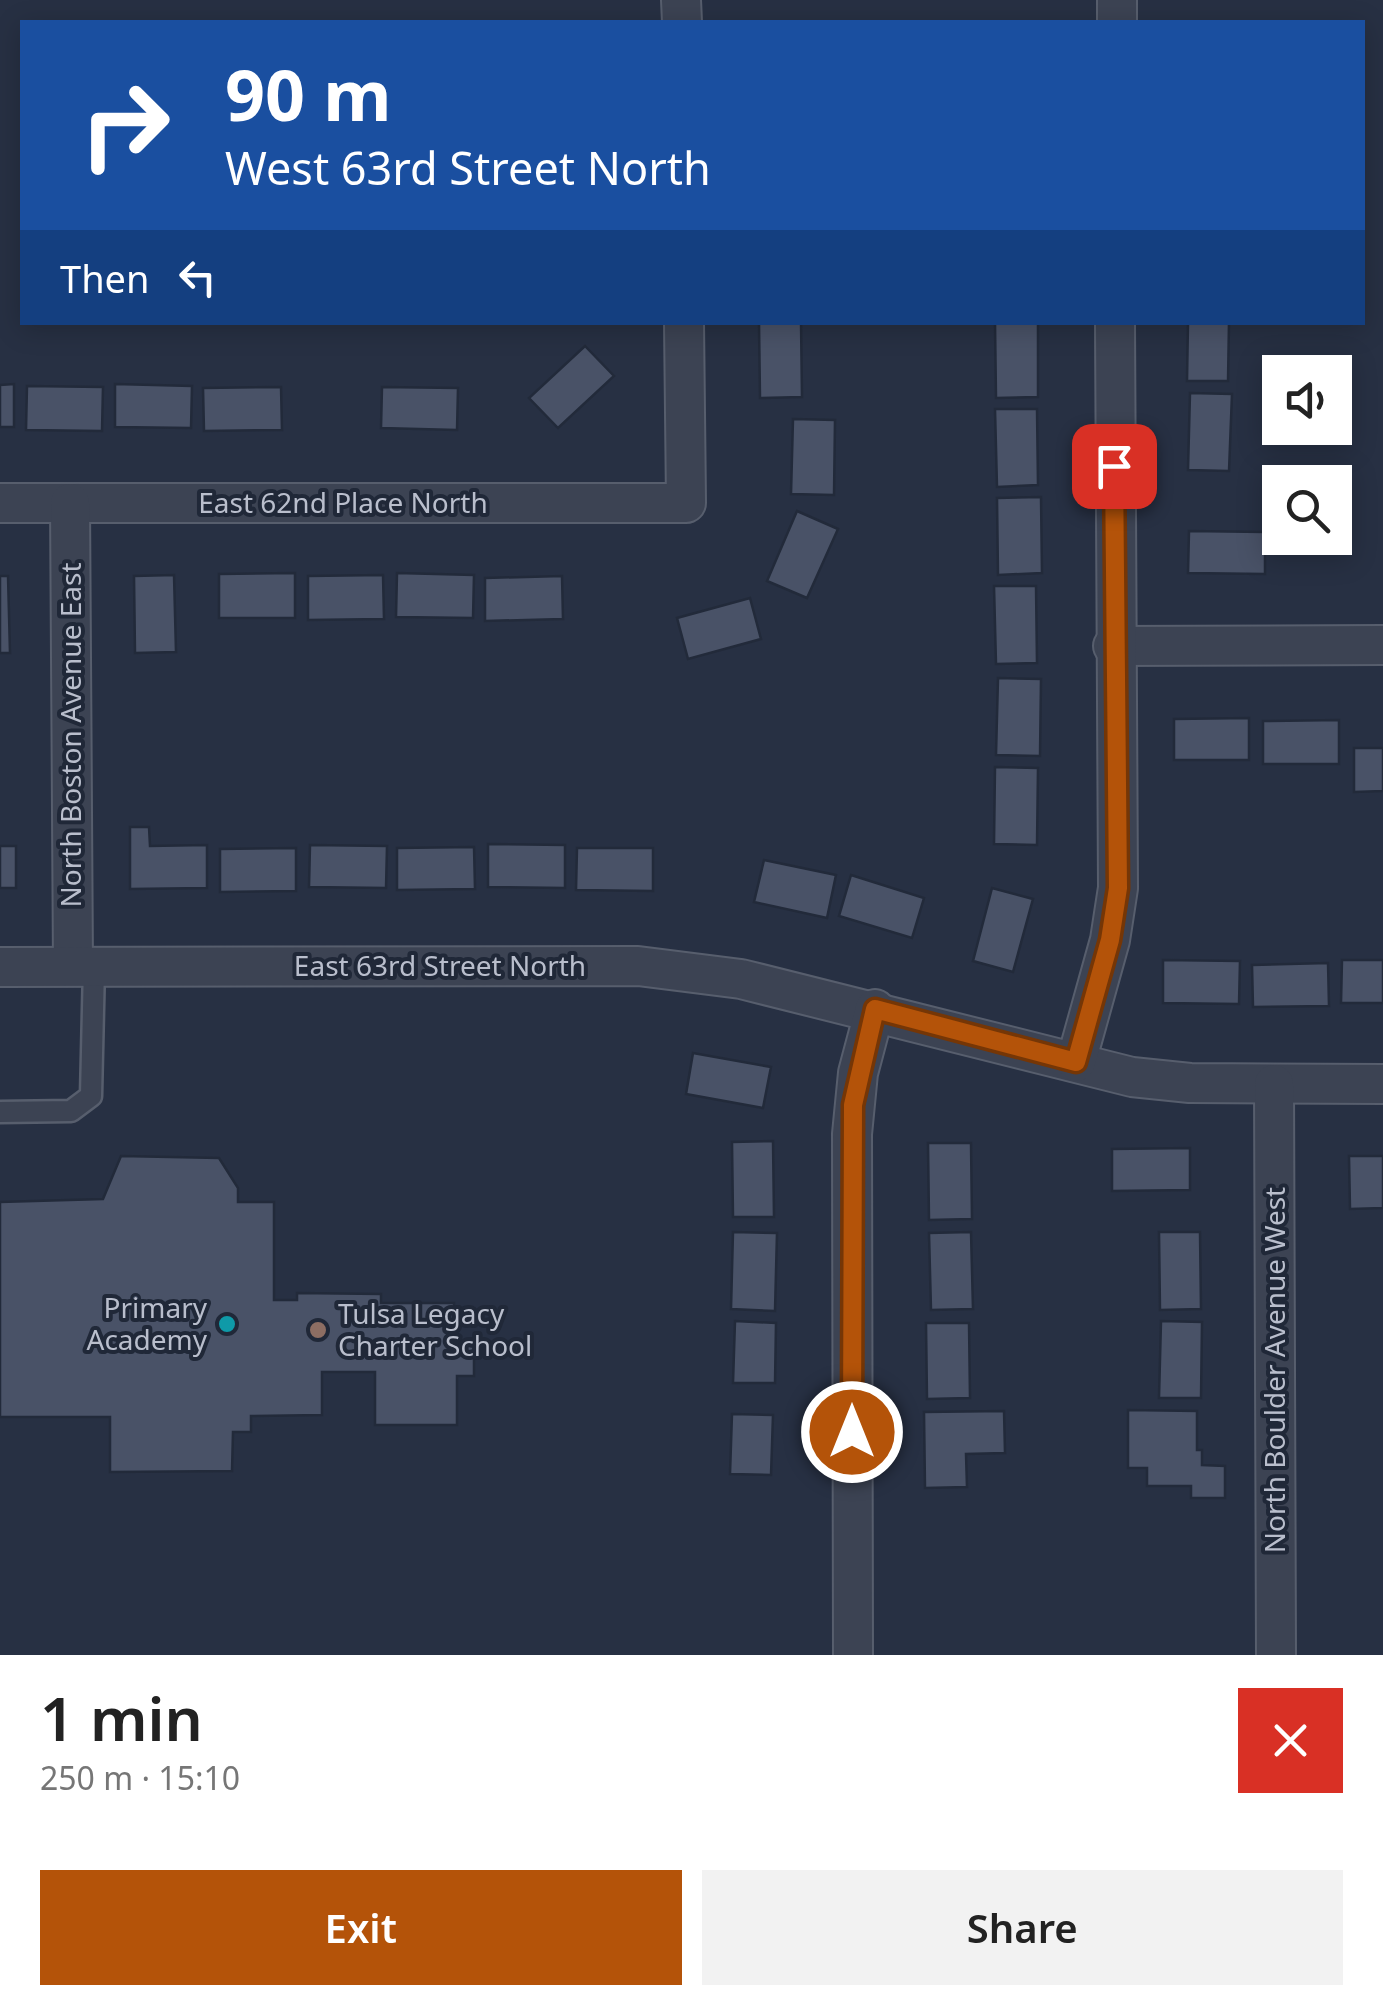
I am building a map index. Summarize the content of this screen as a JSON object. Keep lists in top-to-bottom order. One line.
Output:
{"streets":{"street":["East 62nd Place North","North Boston Avenue East","East 63rd Street North","North Boulder Avenue West"]},"crossings":[["East 62nd Place North","North Boston Avenue East"],["North Boston Avenue East","East 63rd Street North"],["East 63rd Street North","North Boulder Avenue West"]],"places":["Primary Academy","Tulsa Legacy Charter School"],"page":{"turn":["90 m","West 63rd Street North"],"then":"Then","heading":["1 min","250 m · 15:10"],"buttons":["Exit","Share"]}}
